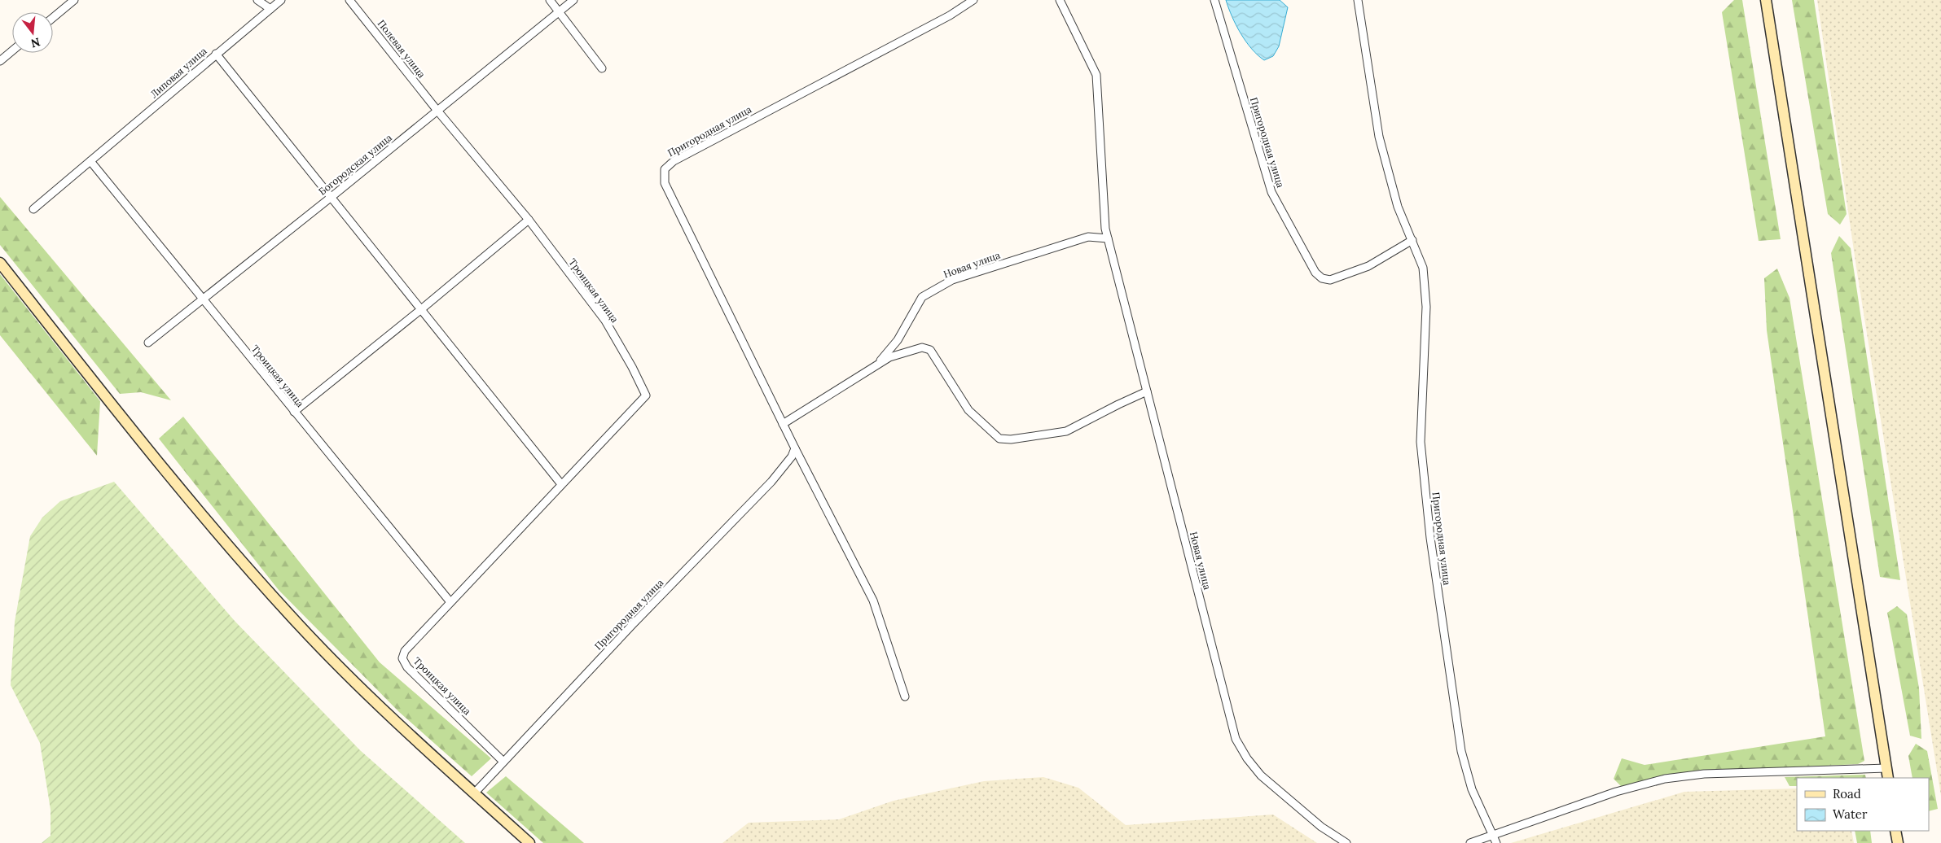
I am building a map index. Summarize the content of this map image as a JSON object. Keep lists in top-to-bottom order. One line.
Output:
{"streets":{"street":["Полевая улица","Липовая улица","Пригородная улица","Богородская улица","Новая улица","Троицкая улица"]},"crossings":[["Полевая улица","Богородская улица"],["Полевая улица","Троицкая улица"],["Липовая улица","Троицкая улица"],["Пригородная улица","Троицкая улица"],["Богородская улица","Троицкая улица"]],"legend":["Road","Water"],"north":"bottom"}
